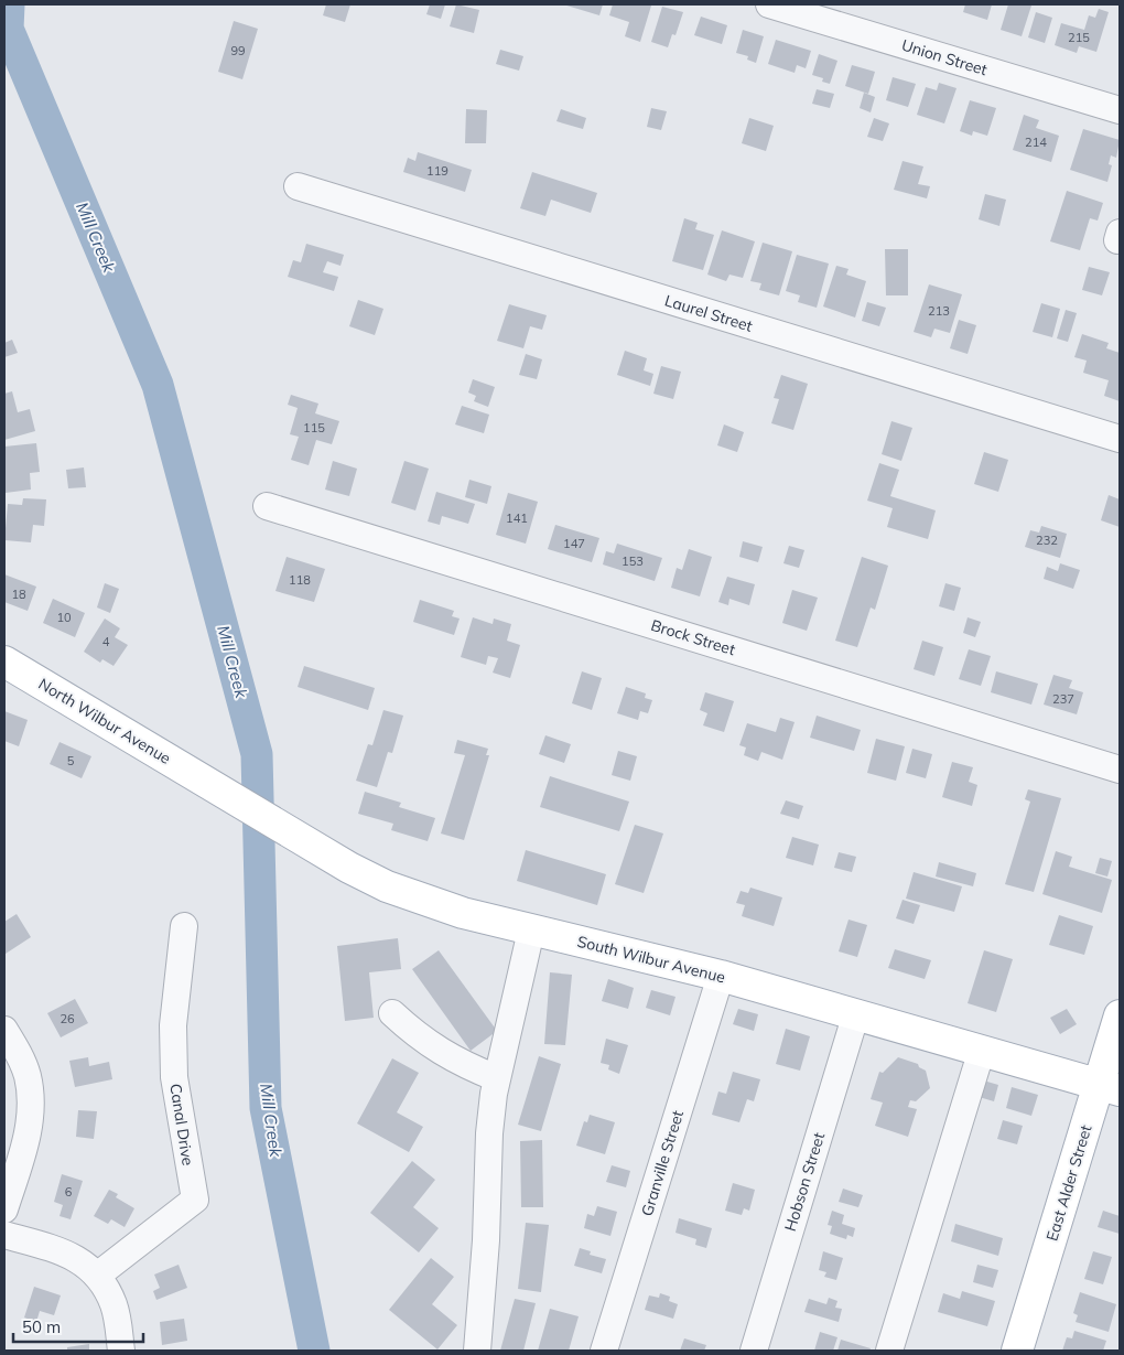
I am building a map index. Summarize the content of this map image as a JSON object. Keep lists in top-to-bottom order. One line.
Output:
{"streets":{"main road":["North Wilbur Avenue","South Wilbur Avenue","East Alder Street"],"street":["Union Street","Laurel Street","Brock Street","Canal Drive","Granville Street","Hobson Street"]},"crossings":[["North Wilbur Avenue","South Wilbur Avenue"],["South Wilbur Avenue","Granville Street"],["South Wilbur Avenue","Hobson Street"],["South Wilbur Avenue","East Alder Street"]],"water":["Mill Creek"],"house_numbers":["215","99","214","119","213","115","141","232","147","153","118","18","10","4","237","5","26","6"],"scale_bar":"50 m"}
